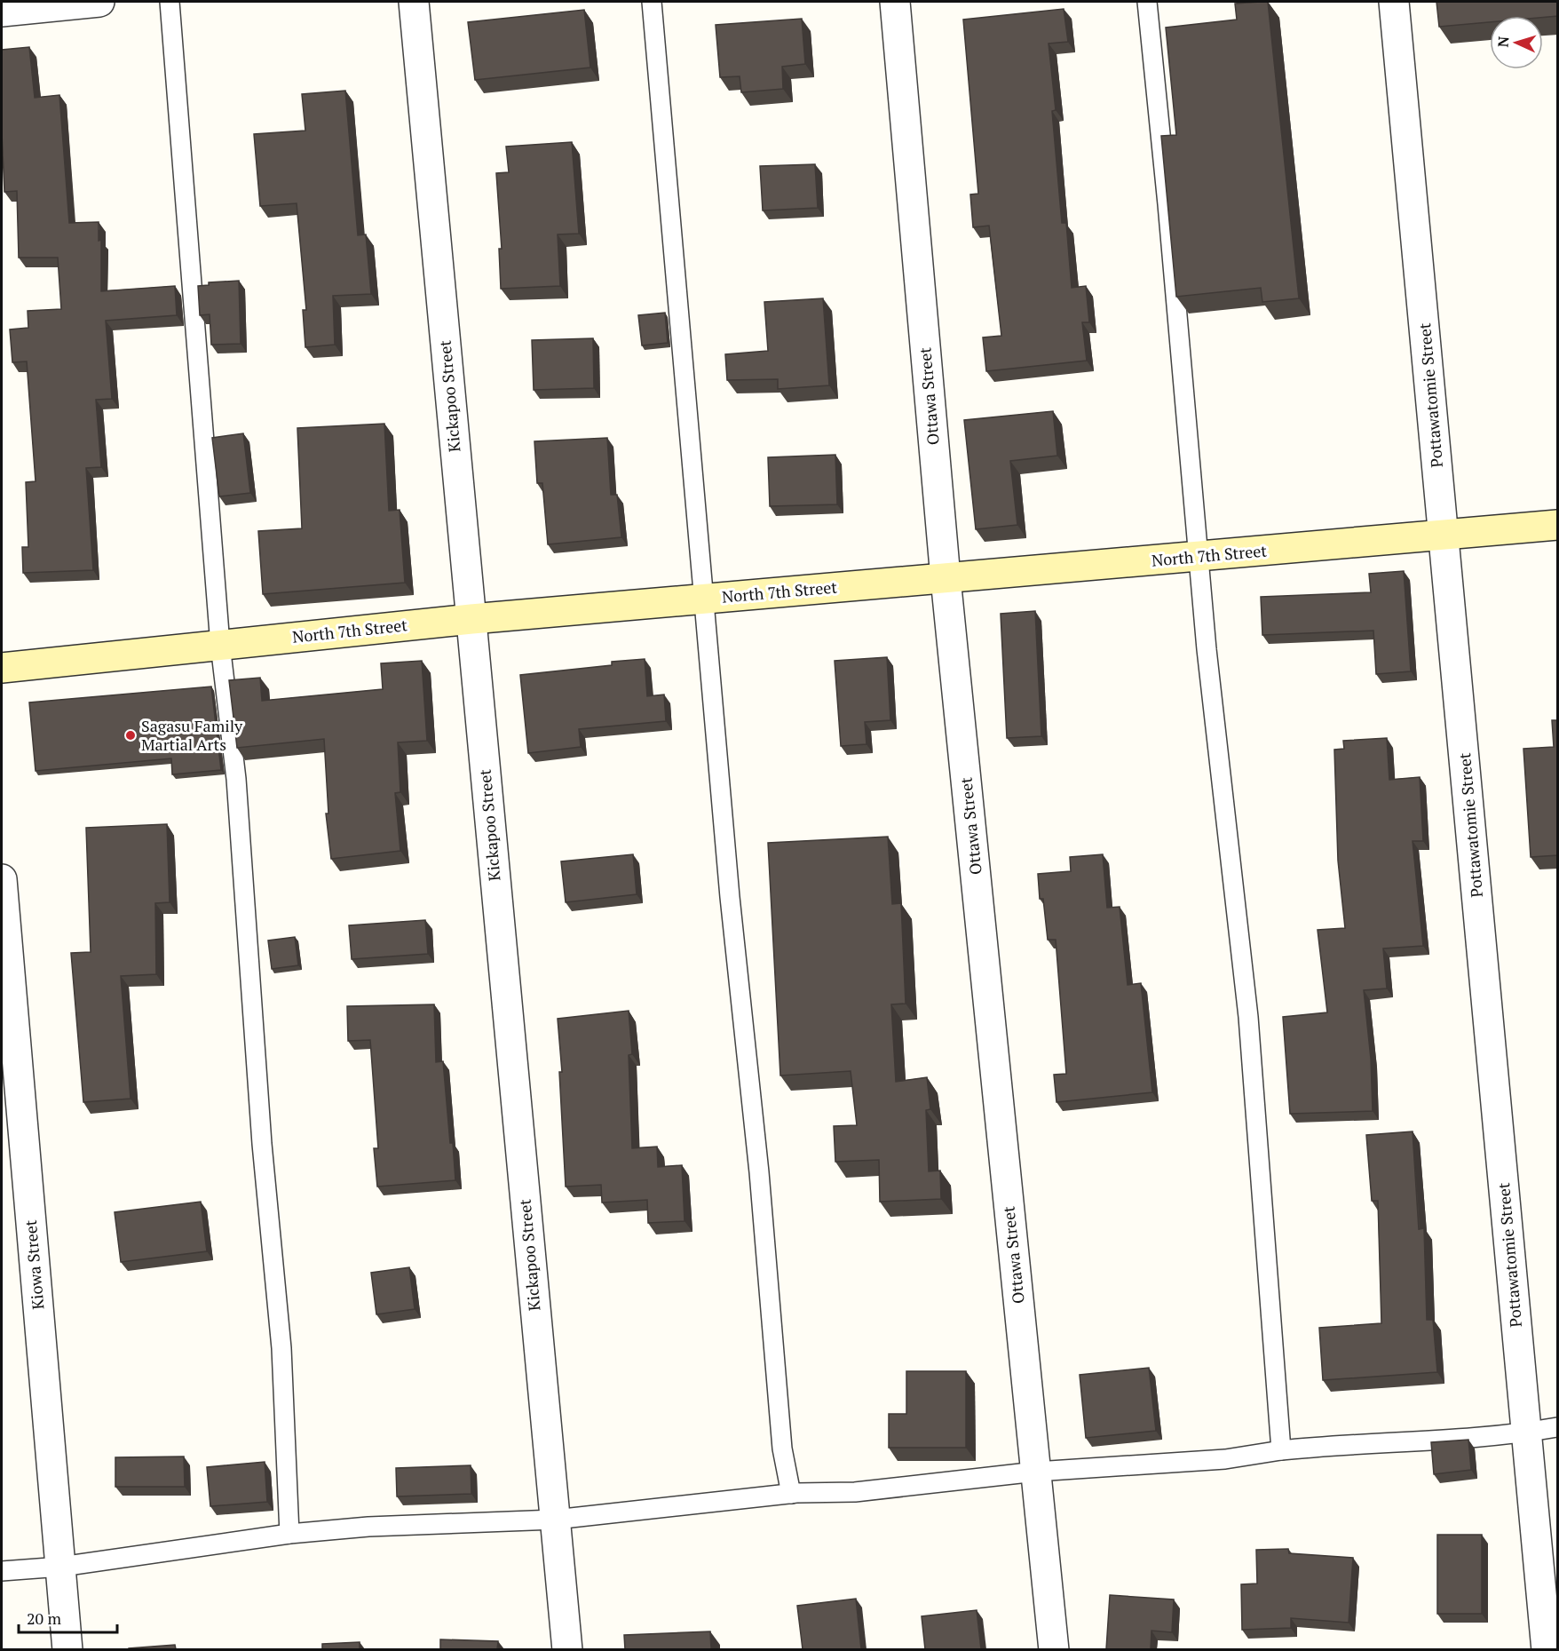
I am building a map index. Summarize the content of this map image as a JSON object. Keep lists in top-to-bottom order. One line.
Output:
{"streets":{"street":["Pottawatomie Street","Kickapoo Street","Ottawa Street","North 7th Street","Kiowa Street"]},"crossings":[["Pottawatomie Street","North 7th Street"],["Kickapoo Street","North 7th Street"],["Ottawa Street","North 7th Street"]],"places":["Sagasu Family Martial Arts"],"scale_bar":"20 m","north":"left"}
